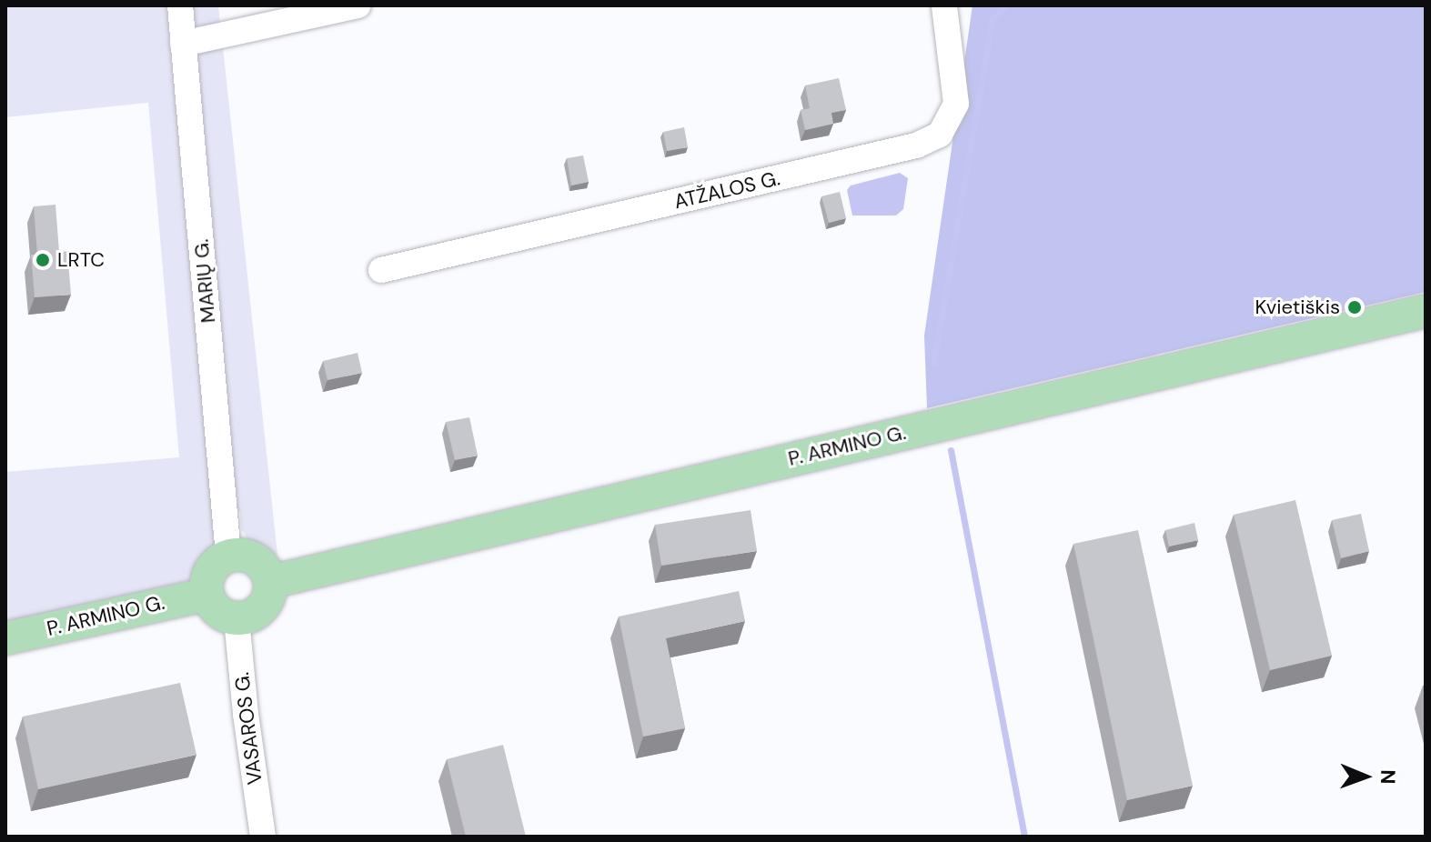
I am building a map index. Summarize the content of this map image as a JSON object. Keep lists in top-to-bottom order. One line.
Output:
{"streets":{"main road":["P. ARMINO G."],"street":["ATŽALOS G.","MARIŲ G.","VASAROS G."]},"crossings":[["MARIŲ G.","P. ARMINO G."],["MARIŲ G.","VASAROS G."],["P. ARMINO G.","VASAROS G."]],"places":["LRTC","Kvietiškis"],"north":"right"}
